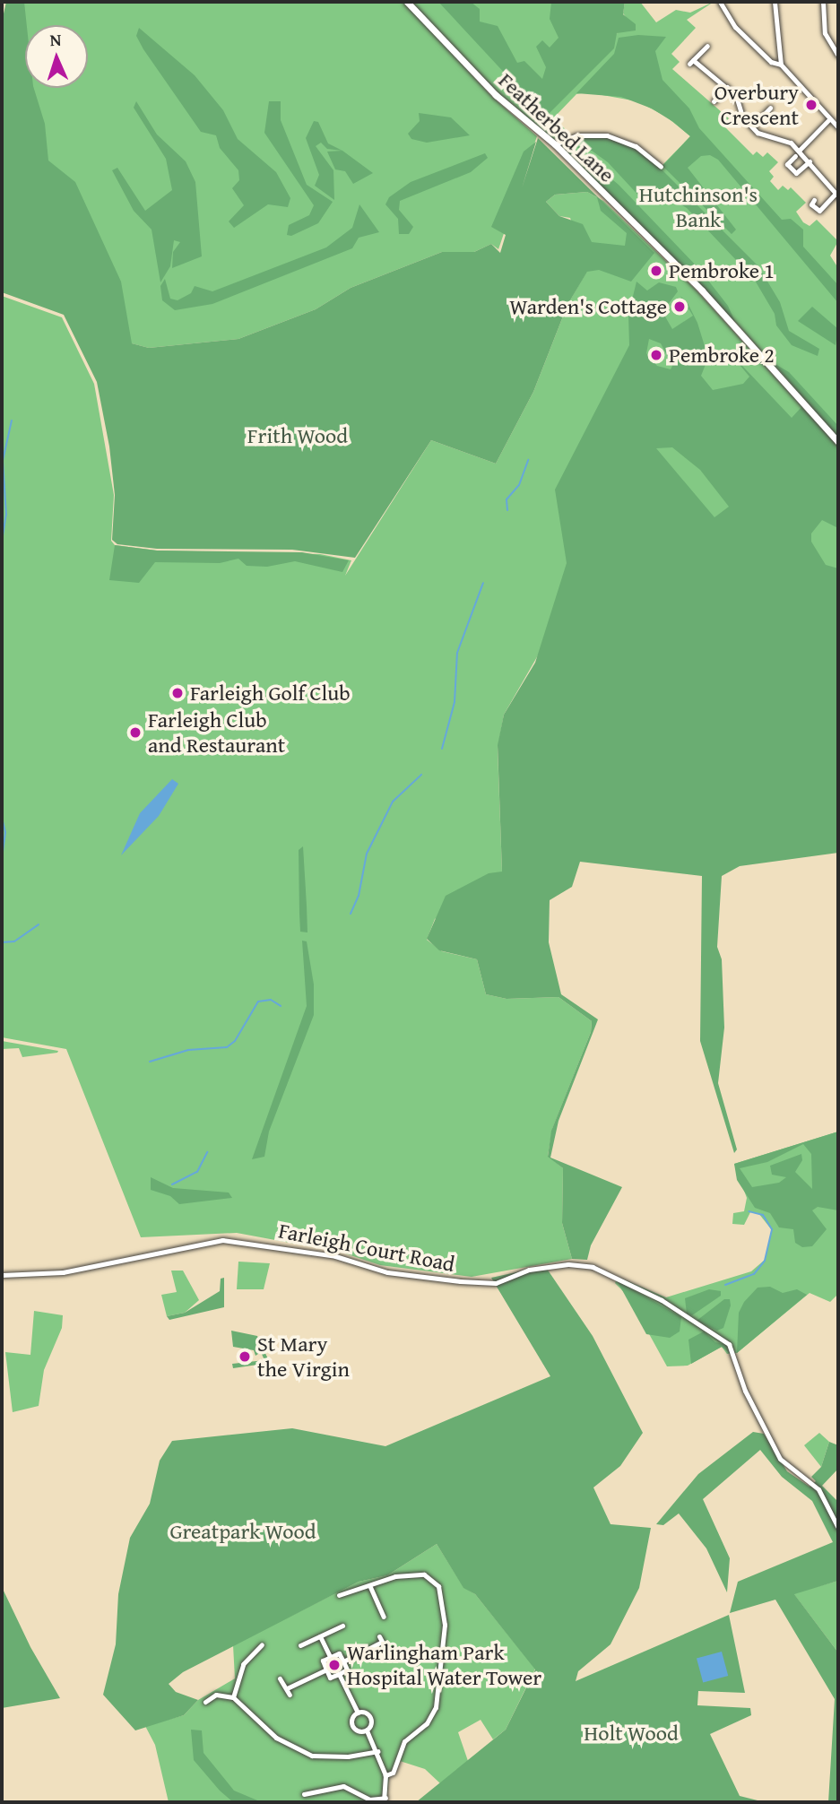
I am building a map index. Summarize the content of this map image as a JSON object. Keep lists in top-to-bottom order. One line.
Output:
{"streets":{"street":["Featherbed Lane","Farleigh Court Road"]},"parks":["Hutchinson's Bank","Frith Wood","Greatpark Wood","Holt Wood"],"places":["Overbury Crescent","Pembroke 1","Warden's Cottage","Pembroke 2","Farleigh Golf Club","Farleigh Club and Restaurant","St Mary the Virgin","Warlingham Park Hospital Water Tower"],"north":"top"}
